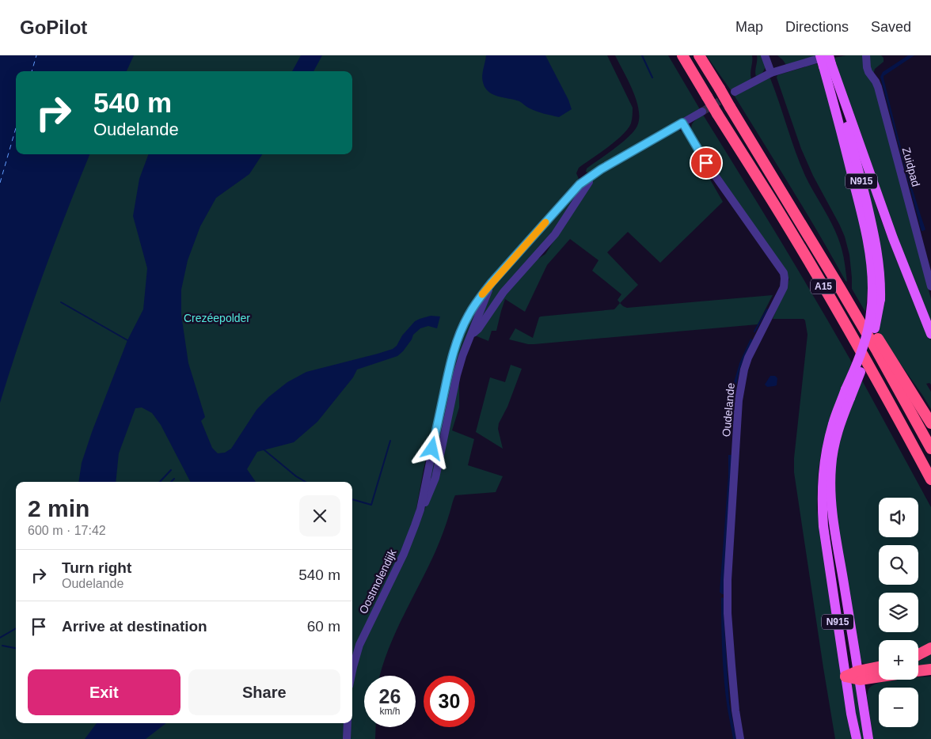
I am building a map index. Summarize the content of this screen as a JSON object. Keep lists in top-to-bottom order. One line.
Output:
{"streets":{"highway":["A15"],"main road":["N915"],"street":["Zuidpad","Oudelande","Oostmolendijk"]},"crossings":[["Oudelande","Oostmolendijk"]],"parks":["Crezéepolder"],"page":{"header":"GoPilot","nav":["Map","Directions","Saved"],"turn":["540 m","Oudelande"],"heading":["2 min","600 m · 17:42"],"map_buttons":["+","−"],"list":[{"name":"Turn right","note":"Oudelande","value":"540 m"},{"name":"Arrive at destination","value":"60 m"}],"buttons":["Exit","Share"],"speed":"26 km/h","limit":"30"}}
